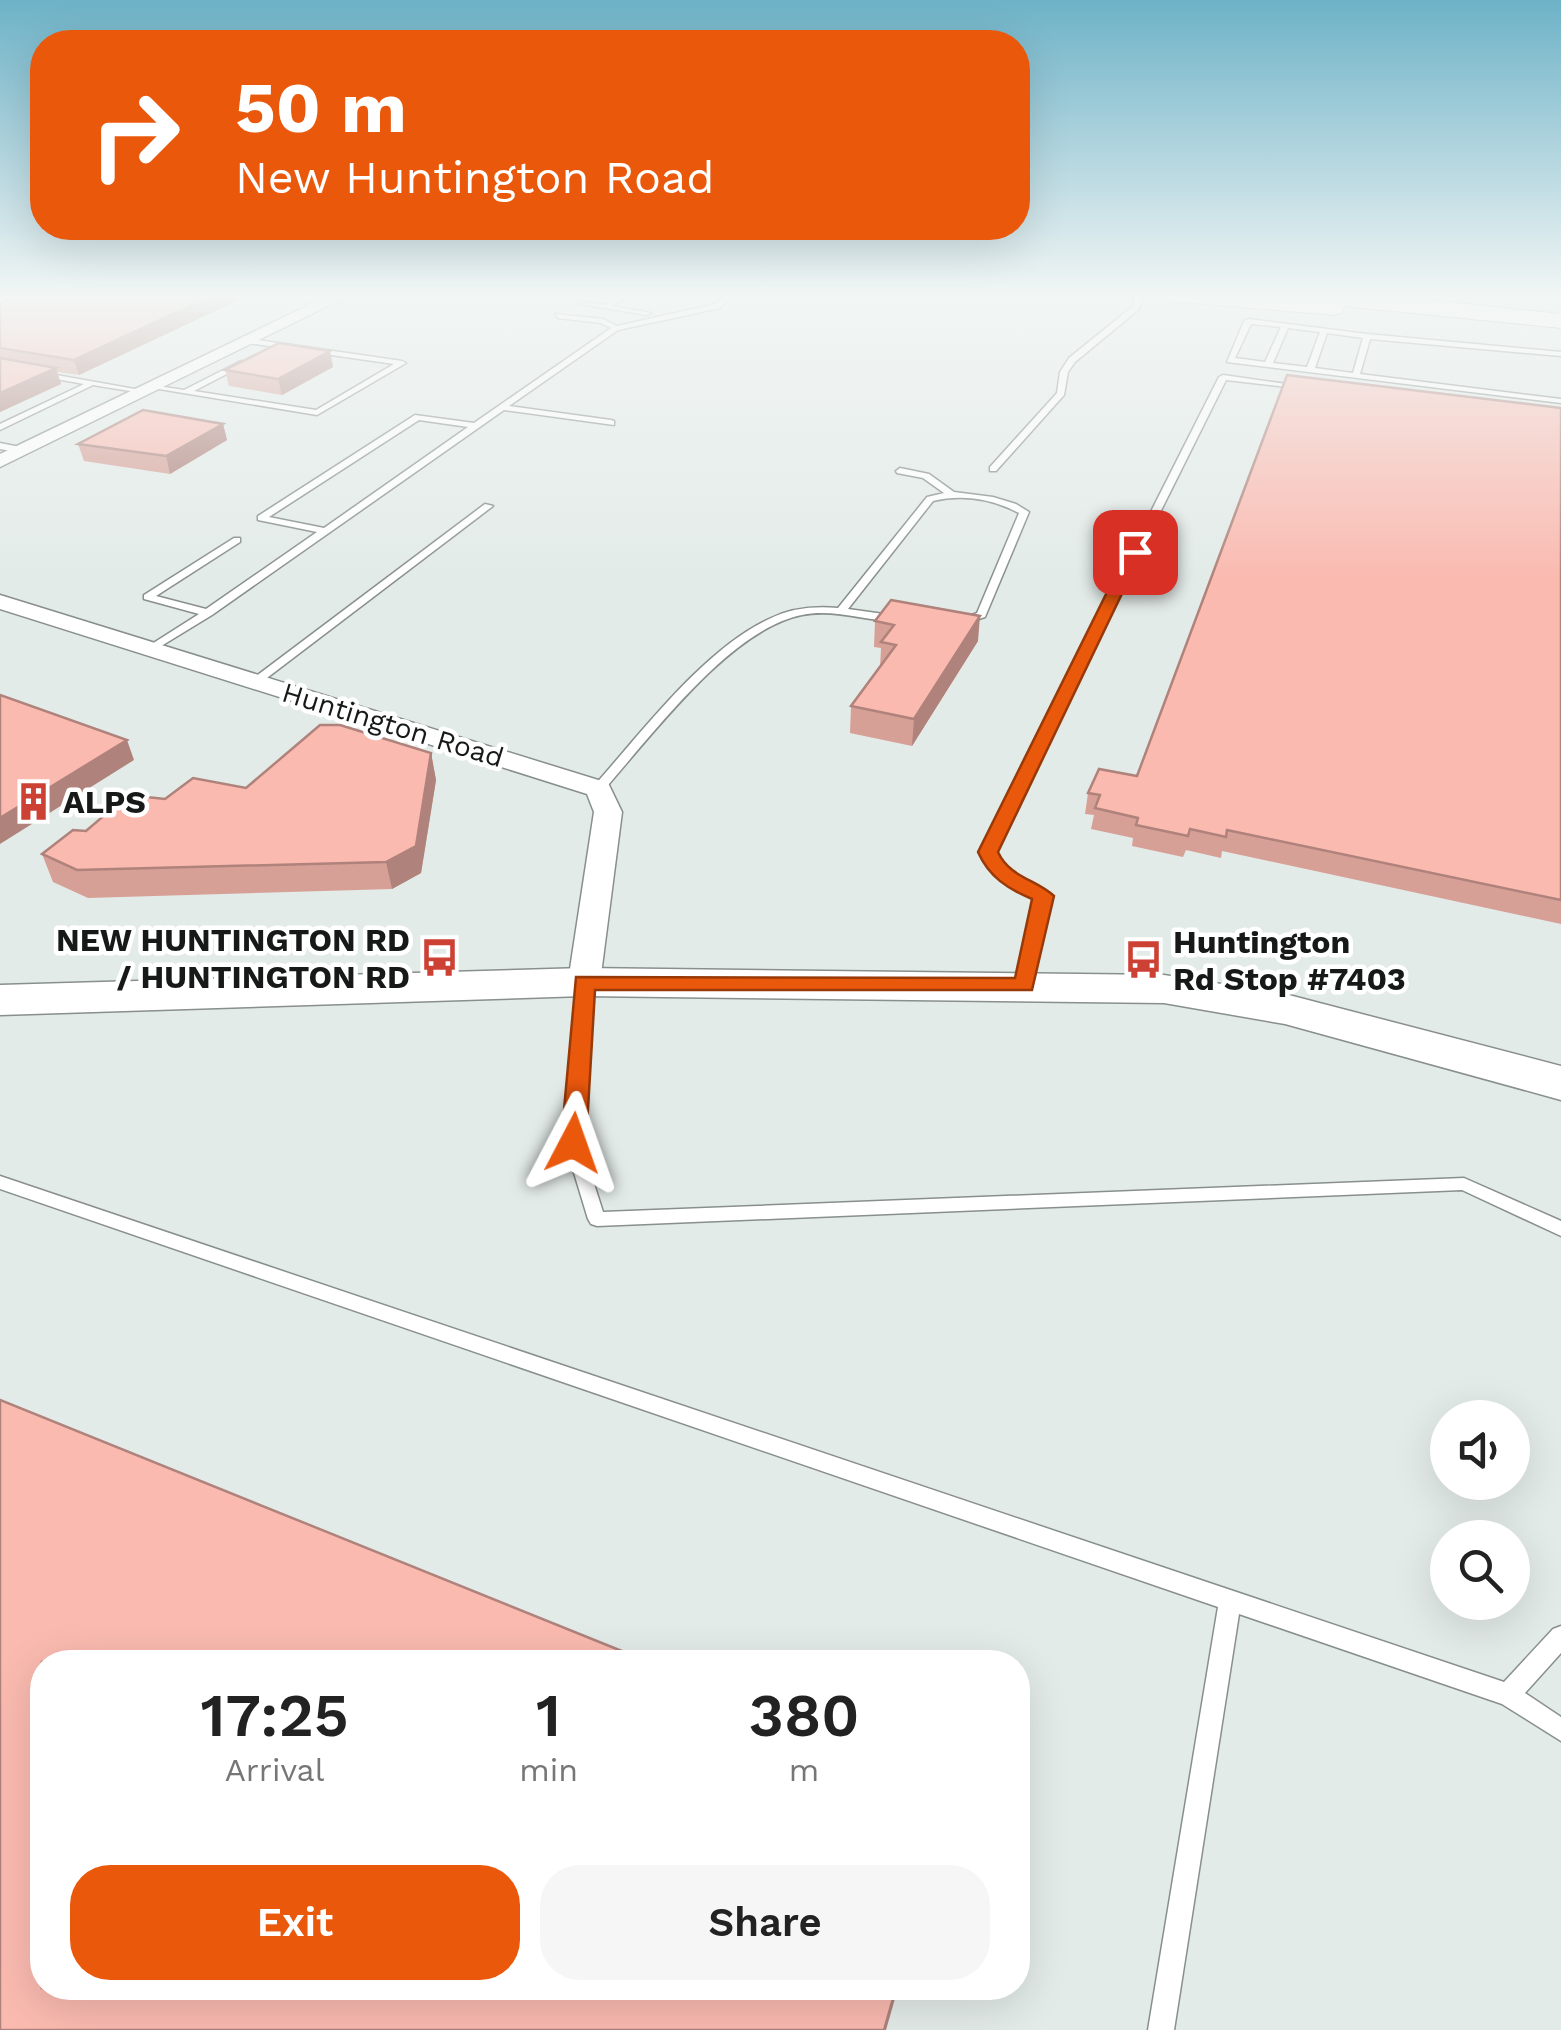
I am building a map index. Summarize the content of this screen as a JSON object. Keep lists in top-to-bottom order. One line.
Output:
{"streets":{"street":["Huntington Road"]},"places":{"building":["ALPS"],"bus stop":["NEW HUNTINGTON RD / HUNTINGTON RD","Huntington Rd Stop #7403"]},"page":{"turn":["50 m","New Huntington Road"],"eta":["17:25","Arrival","1","min","380","m"],"buttons":["Exit","Share"]}}
